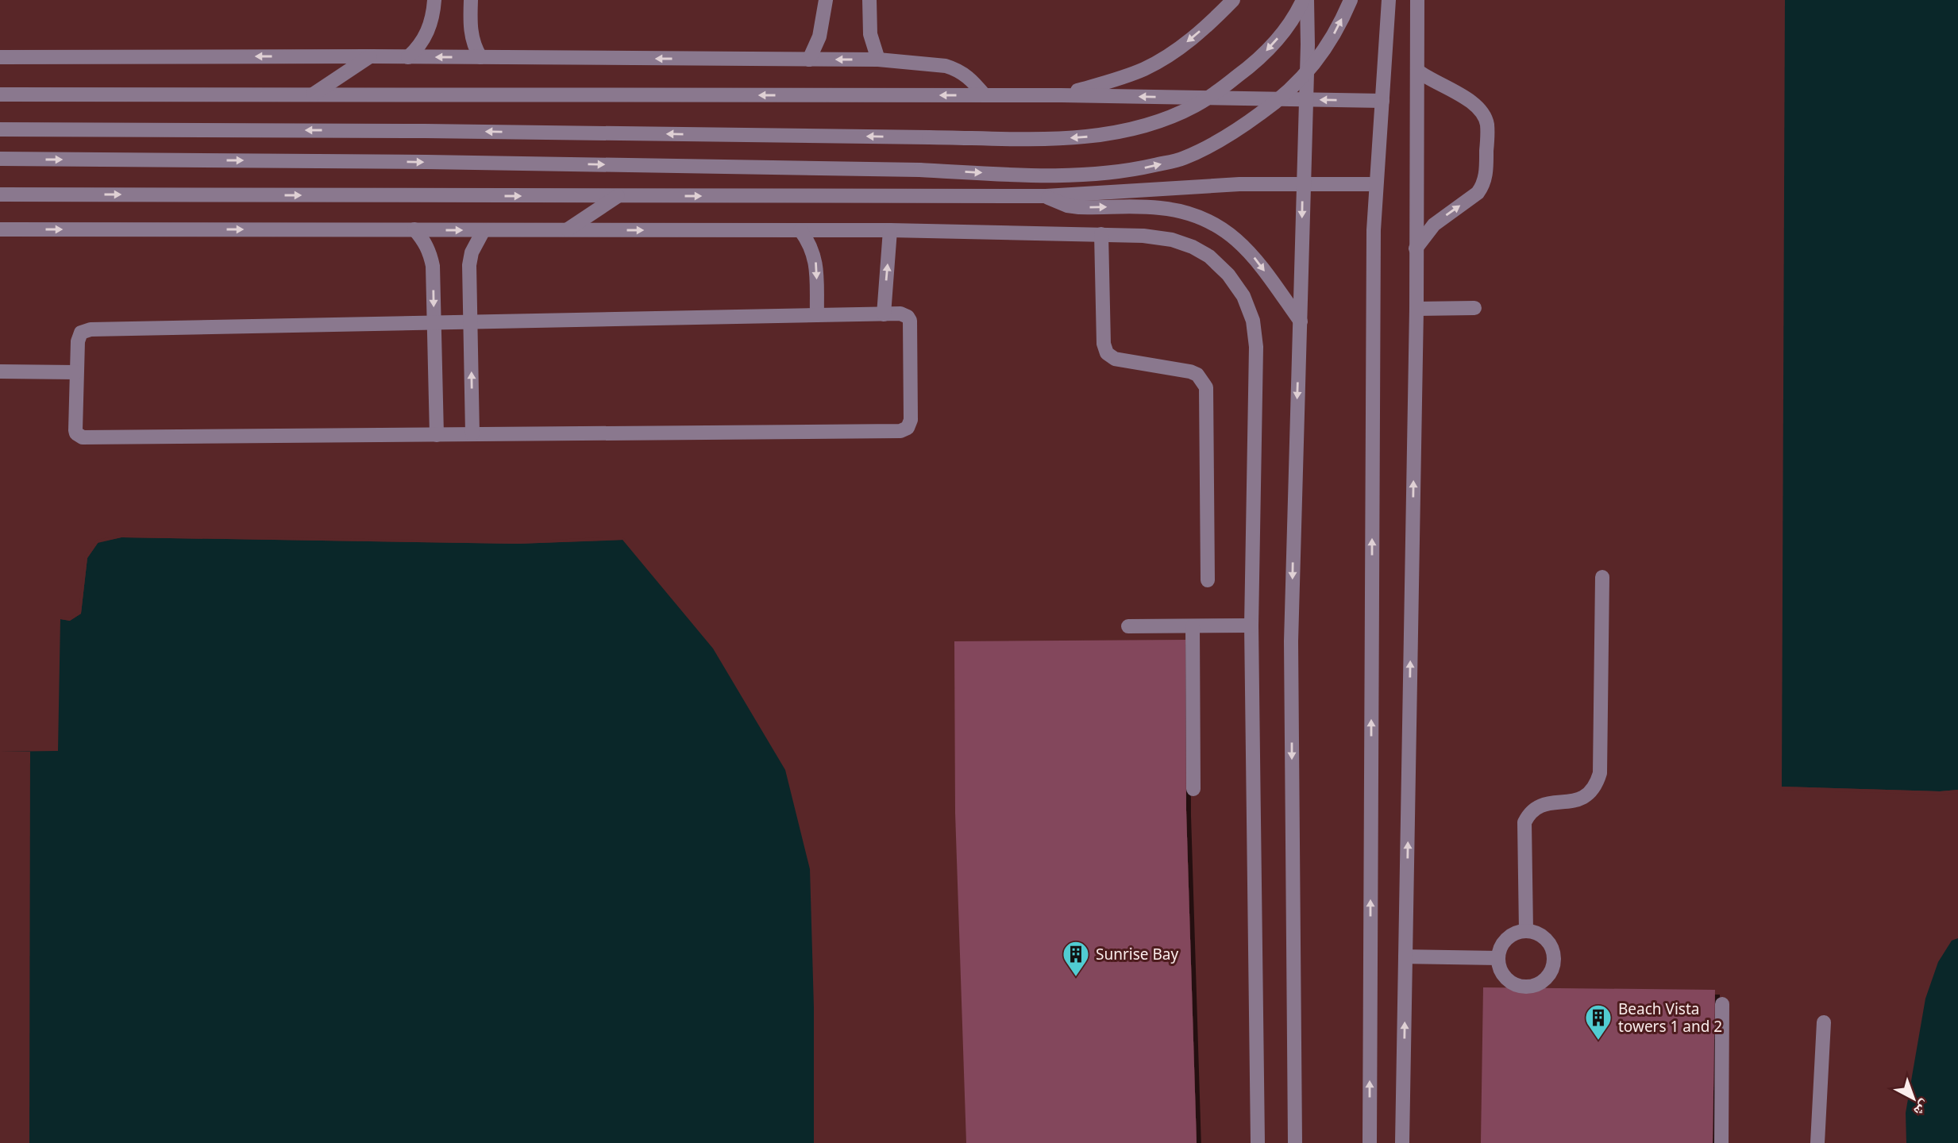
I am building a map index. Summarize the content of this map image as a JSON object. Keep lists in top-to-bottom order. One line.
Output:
{"places":{"building":["Sunrise Bay","Beach Vista towers 1 and 2"]},"north":"bottom right"}
